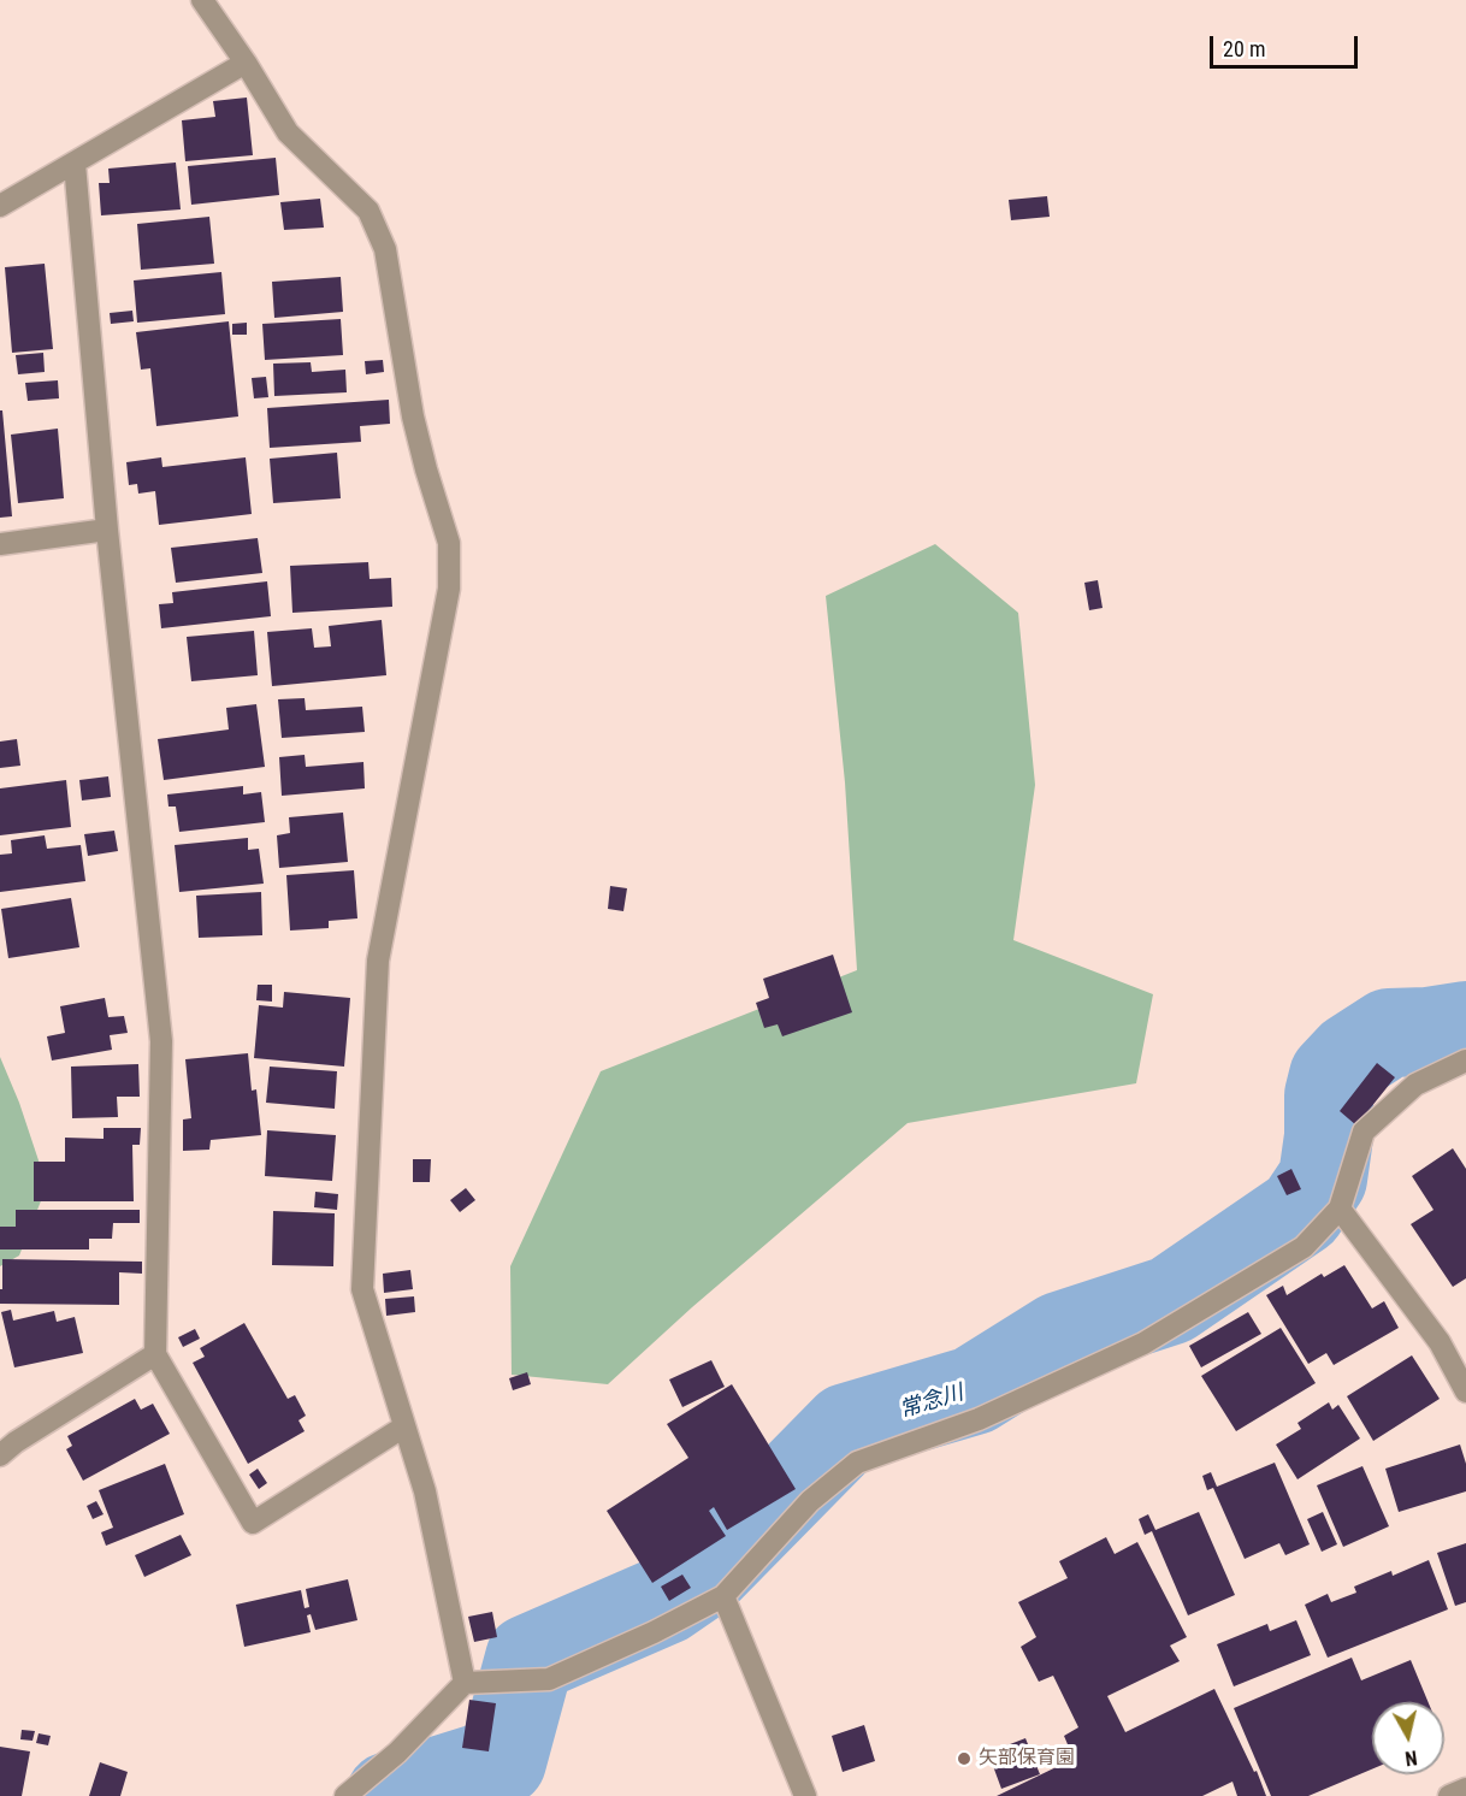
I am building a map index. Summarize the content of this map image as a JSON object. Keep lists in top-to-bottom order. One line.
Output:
{"water":["常念川"],"places":["矢部保育園"],"scale_bar":"20 m","north":"bottom"}
